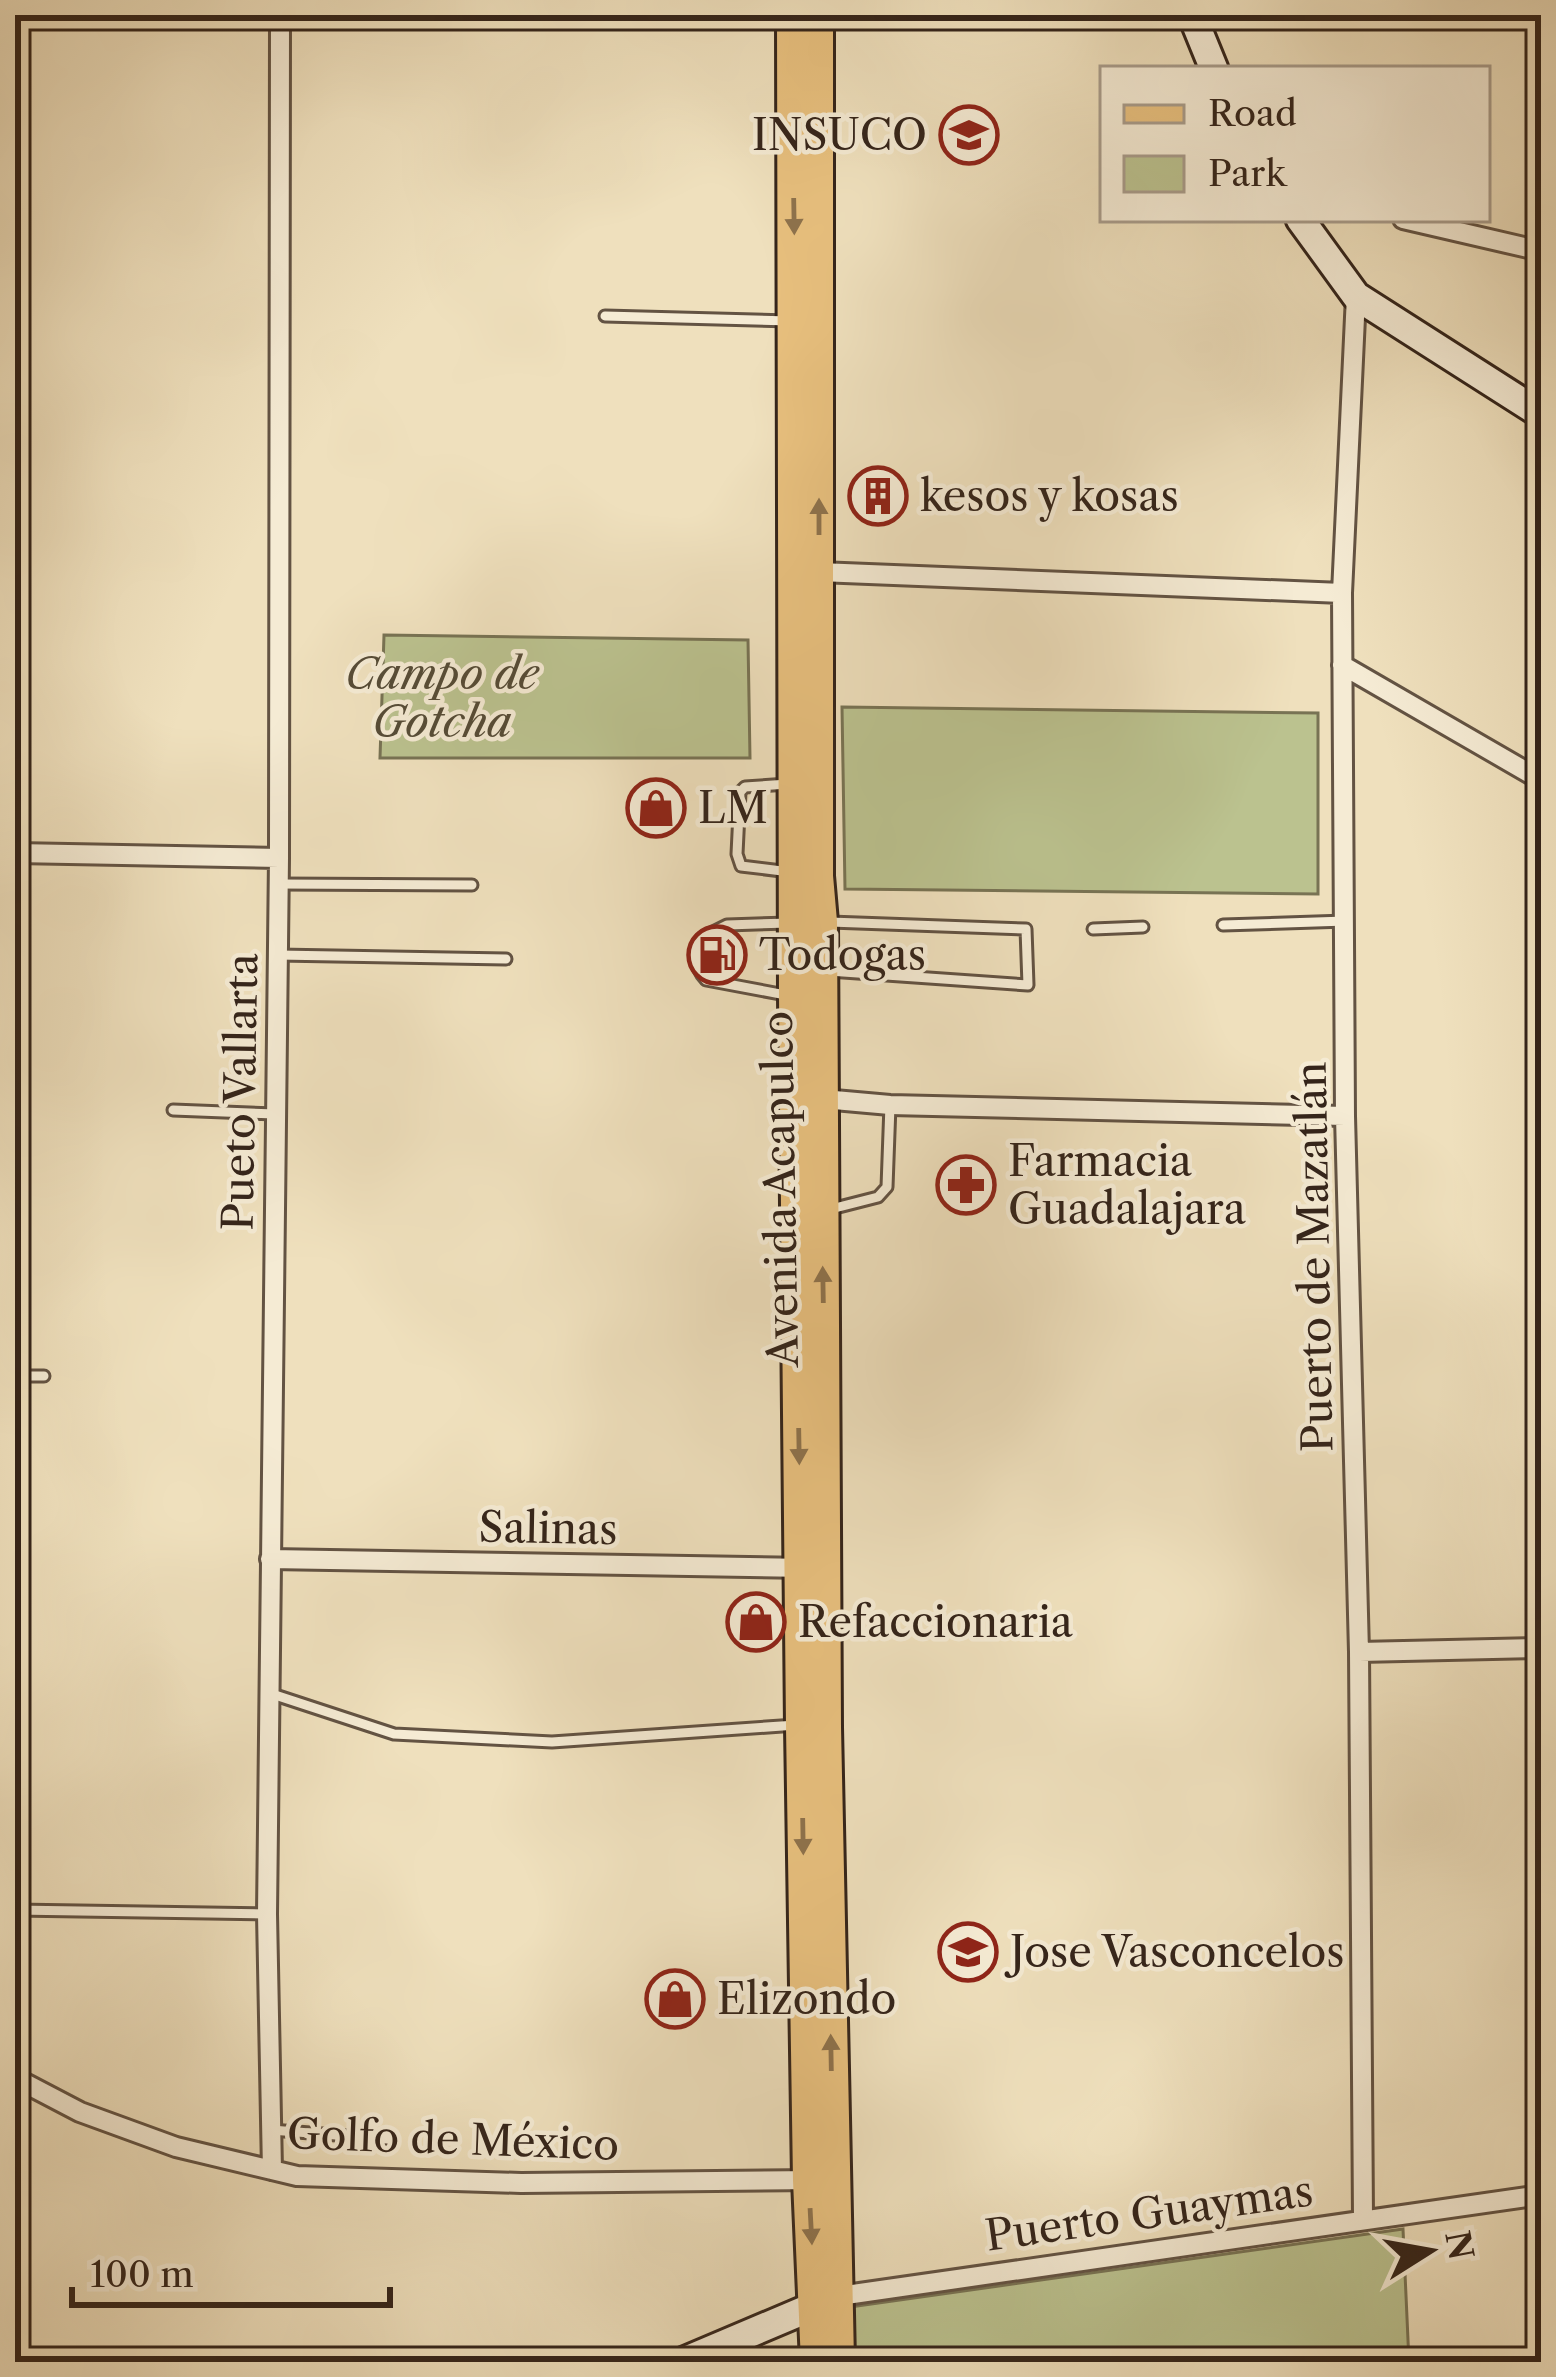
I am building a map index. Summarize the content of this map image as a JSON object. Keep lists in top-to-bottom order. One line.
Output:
{"streets":{"main road":["Avenida Acapulco"],"street":["Pueto Vallarta","Puerto de Mazatlán","Salinas","Golfo de México","Puerto Guaymas"]},"crossings":[["Pueto Vallarta","Salinas"],["Pueto Vallarta","Golfo de México"],["Avenida Acapulco","Salinas"],["Avenida Acapulco","Golfo de México"],["Avenida Acapulco","Puerto Guaymas"],["Puerto de Mazatlán","Puerto Guaymas"]],"parks":["Campo de Gotcha"],"places":{"school or university":["INSUCO","Jose Vasconcelos"],"building":["kesos y kosas"],"shop":["LM","Refaccionaria","Elizondo"],"fuel station":["Todogas"],"pharmacy":["Farmacia Guadalajara"]},"legend":["Road","Park"],"scale_bar":"100 m","north":"right"}
